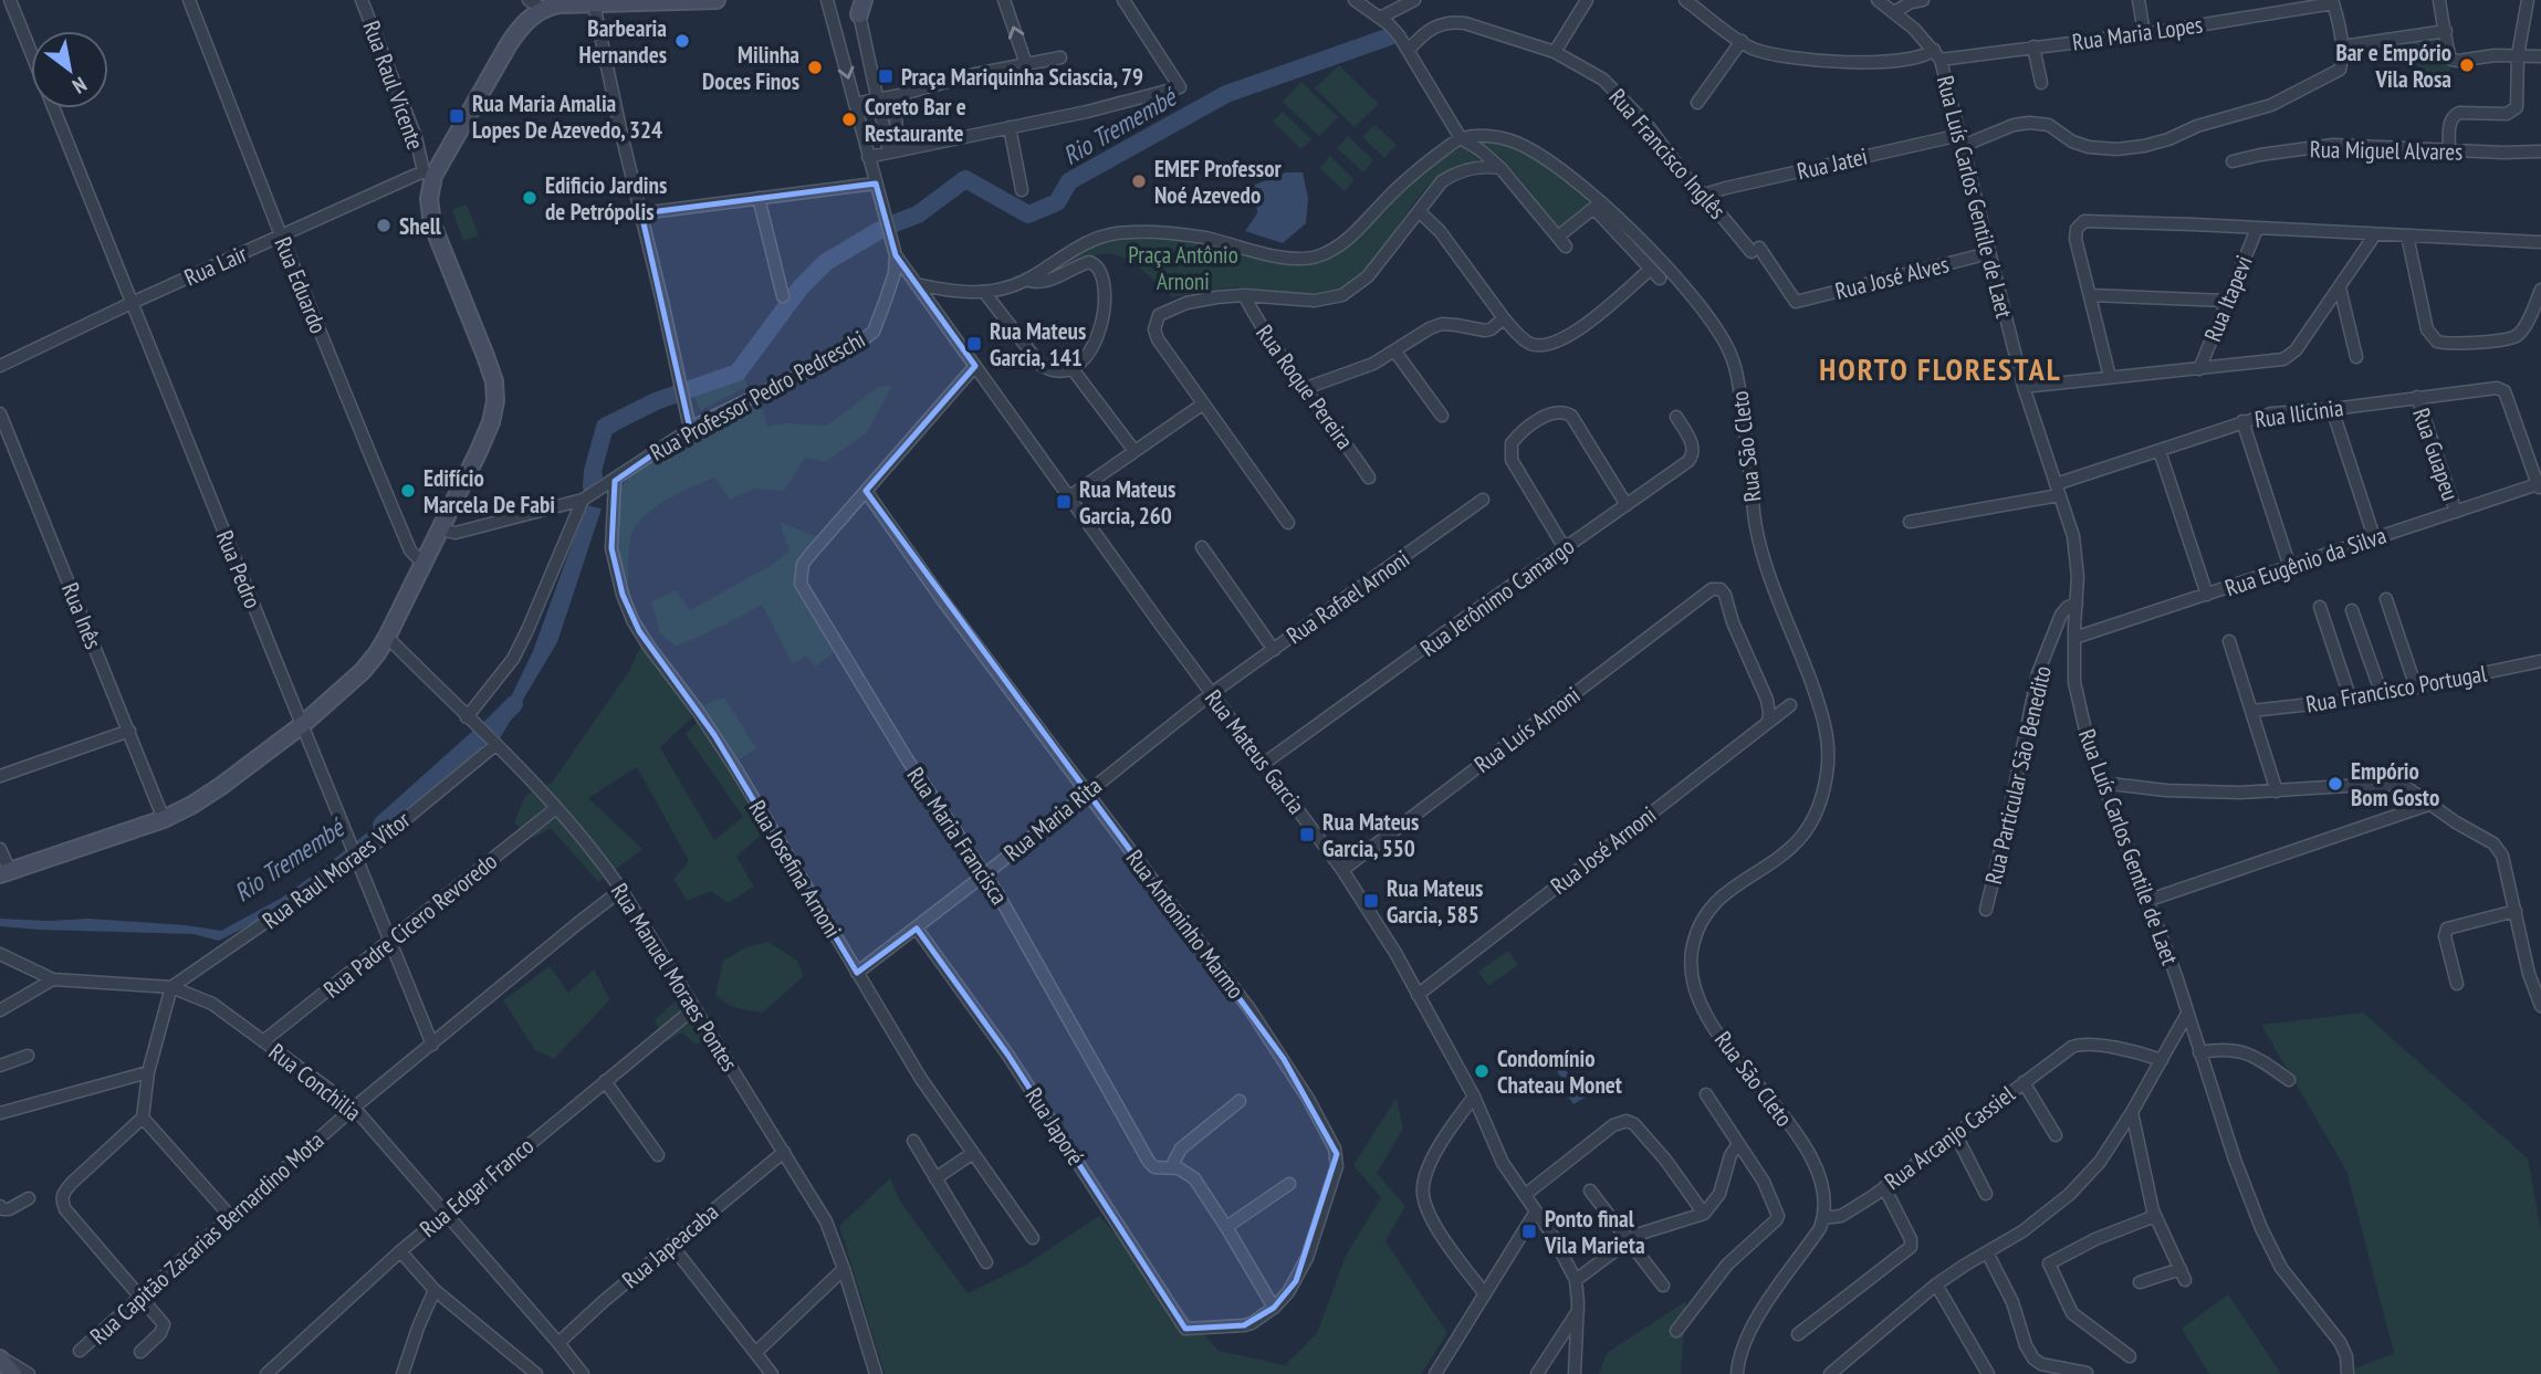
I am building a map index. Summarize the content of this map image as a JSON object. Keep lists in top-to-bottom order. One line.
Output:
{"streets":{"street":["Rua Maria Lopes","Rua Raul Vicente","Rua Miguel Alvares","Rua Francisco Inglês","Rua Jatei","Rua Luís Carlos Gentile de Laet","Rua Lair","Rua José Alves","Rua Eduardo","Rua Itapevi","Rua Roque Pereira","Rua Professor Pedro Pedreschi","Rua Ilicinia","Rua São Cleto","Rua Guapeu","Rua Eugênio da Silva","Rua Pedro","Rua Rafael Arnoni","Rua Jerônimo Camargo","Rua Inês","Rua Francisco Portugal","Rua Luís Arnoni","Rua Mateus Garcia","Rua Particular São Benedito","Rua Maria Rita","Rua Maria Francisca","Rua José Arnoni","Rua Josefina Arnoni","Rua Raul Moraes Vitor","Rua Antoninho Marmo","Rua Padre Cicero Revoredo","Rua Manuel Moraes Pontes","Rua Conchilia","Rua Japoré","Rua Arcanjo Cassiel","Rua Edgar Franco","Rua Capitão Zacarias Bernardino Mota","Rua Japeacaba"]},"crossings":[["Rua Maria Lopes","Rua Luís Carlos Gentile de Laet"],["Rua Raul Vicente","Rua Lair"],["Rua Francisco Inglês","Rua Jatei"],["Rua Francisco Inglês","Rua José Alves"],["Rua Jatei","Rua Luís Carlos Gentile de Laet"],["Rua Luís Carlos Gentile de Laet","Rua José Alves"],["Rua Luís Carlos Gentile de Laet","Rua Ilicinia"],["Rua Luís Carlos Gentile de Laet","Rua Eugênio da Silva"],["Rua Luís Carlos Gentile de Laet","Rua Particular São Benedito"],["Rua Lair","Rua Eduardo"],["Rua Lair","Rua Pedro"],["Rua Professor Pedro Pedreschi","Rua Mateus Garcia"],["Rua Professor Pedro Pedreschi","Rua Josefina Arnoni"],["Rua Ilicinia","Rua Guapeu"],["Rua Ilicinia","Rua Eugênio da Silva"],["Rua São Cleto","Rua Arcanjo Cassiel"],["Rua Guapeu","Rua Eugênio da Silva"],["Rua Pedro","Rua Raul Moraes Vitor"],["Rua Pedro","Rua Padre Cicero Revoredo"],["Rua Pedro","Rua Capitão Zacarias Bernardino Mota"],["Rua Rafael Arnoni","Rua Mateus Garcia"],["Rua Rafael Arnoni","Rua Maria Rita"],["Rua Jerônimo Camargo","Rua Mateus Garcia"],["Rua Luís Arnoni","Rua Mateus Garcia"],["Rua Luís Arnoni","Rua José Arnoni"],["Rua Mateus Garcia","Rua Maria Rita"],["Rua Mateus Garcia","Rua Maria Francisca"],["Rua Mateus Garcia","Rua José Arnoni"],["Rua Maria Rita","Rua Maria Francisca"],["Rua Maria Rita","Rua Josefina Arnoni"],["Rua Maria Rita","Rua Antoninho Marmo"],["Rua Maria Rita","Rua Japoré"],["Rua Maria Francisca","Rua Antoninho Marmo"],["Rua Raul Moraes Vitor","Rua Manuel Moraes Pontes"],["Rua Raul Moraes Vitor","Rua Conchilia"],["Rua Antoninho Marmo","Rua Japoré"],["Rua Padre Cicero Revoredo","Rua Manuel Moraes Pontes"],["Rua Padre Cicero Revoredo","Rua Conchilia"],["Rua Manuel Moraes Pontes","Rua Edgar Franco"],["Rua Manuel Moraes Pontes","Rua Capitão Zacarias Bernardino Mota"],["Rua Manuel Moraes Pontes","Rua Japeacaba"],["Rua Conchilia","Rua Edgar Franco"],["Rua Conchilia","Rua Capitão Zacarias Bernardino Mota"],["Rua Conchilia","Rua Japeacaba"]],"districts":["HORTO FLORESTAL"],"water":["Rio Tremembé"],"parks":["Praça Antônio Arnoni"],"places":{"other":["Barbearia Hernandes","Bar e Empório Vila Rosa","Milinha Doces Finos","Coreto Bar e Restaurante","EMEF Professor Noé Azevedo","Edificio Jardins de Petrópolis","Shell","Edifício Marcela De Fabi","Empório Bom Gosto","Condomínio Chateau Monet"],"transit":["Praça Mariquinha Sciascia, 79","Rua Maria Amalia Lopes De Azevedo, 324","Rua Mateus Garcia, 141","Rua Mateus Garcia, 260","Rua Mateus Garcia, 550","Rua Mateus Garcia, 585","Ponto final Vila Marieta"]},"north":"bottom right"}
